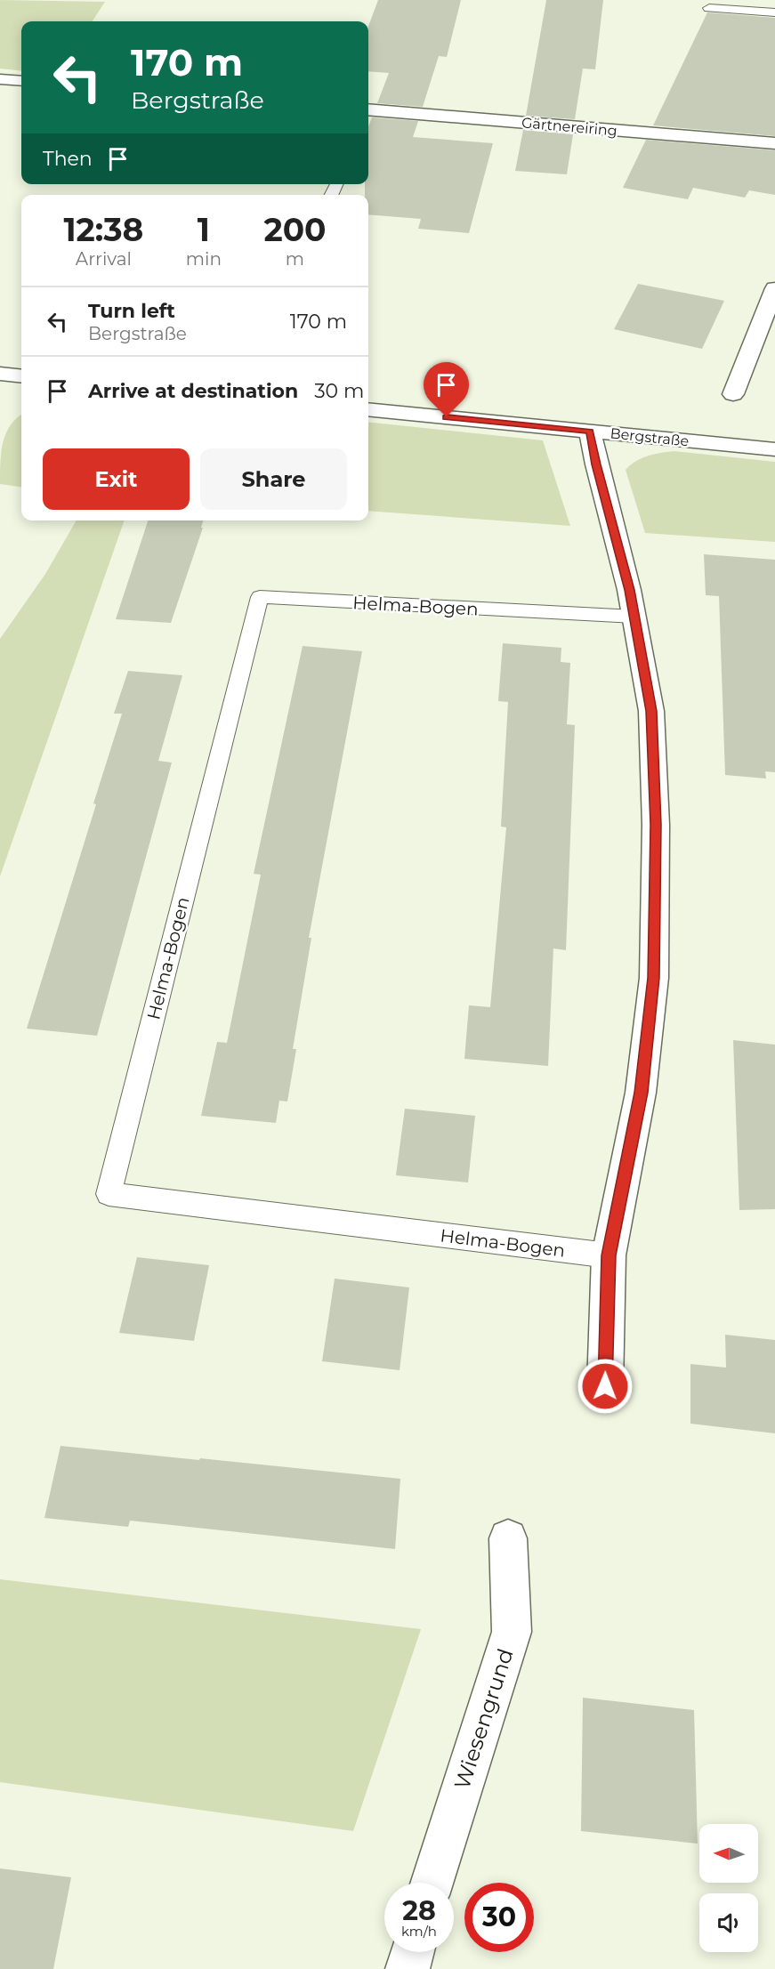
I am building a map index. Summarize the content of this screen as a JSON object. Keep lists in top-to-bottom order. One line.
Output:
{"streets":{"street":["Gärtnereiring","Bergstraße","Wiesengrund"],"lane":["Helma-Bogen"]},"north":"left","page":{"turn":["170 m","Bergstraße"],"then":"Then","eta":["12:38","Arrival","1","min","200","m"],"list":[{"name":"Turn left","note":"Bergstraße","value":"170 m"},{"name":"Arrive at destination","value":"30 m"}],"buttons":["Exit","Share"],"speed":"28 km/h","limit":"30"}}
